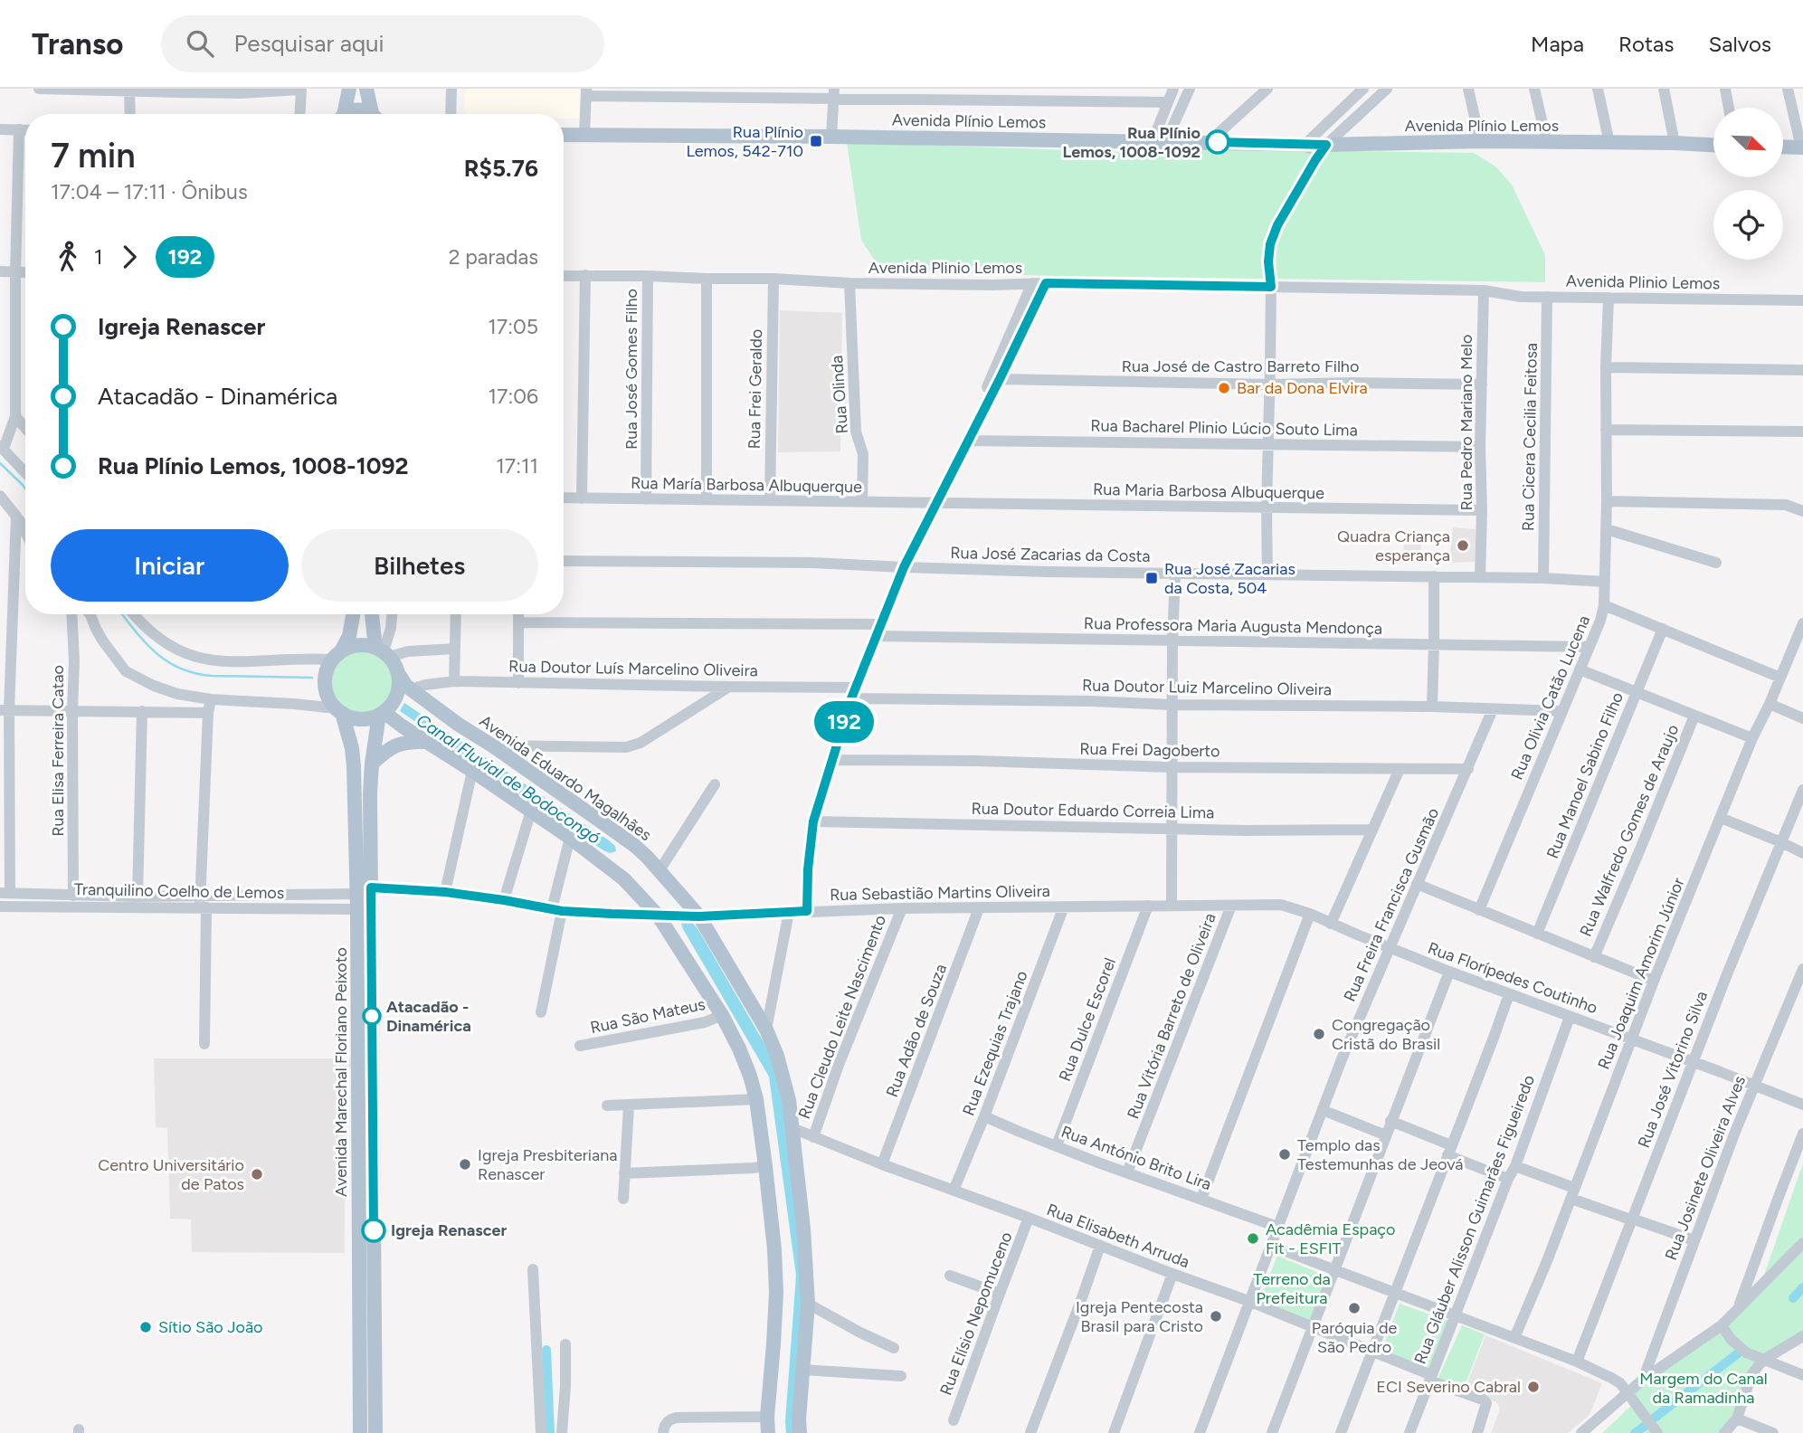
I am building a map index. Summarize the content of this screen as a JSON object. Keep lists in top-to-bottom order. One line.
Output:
{"streets":{"main road":["Avenida Plínio Lemos","Avenida Eduardo Magalhães","Avenida Marechal Floriano Peixoto"],"street":["Avenida Plinio Lemos","Rua José de Castro Barreto Filho","Rua José Gomes Filho","Rua Frei Geraldo","Rua Olinda","Rua Pedro Mariano Melo","Rua Bacharel Plinio Lúcio Souto Lima","Rua Cicera Cecilia Feitosa","Rua María Barbosa Albuquerque","Rua Maria Barbosa Albuquerque","Rua José Zacarias da Costa","Rua Professora Maria Augusta Mendonça","Rua Doutor Luís Marcelino Oliveira","Rua Doutor Luiz Marcelino Oliveira","Rua Olivia Catão Lucena","Rua Frei Dagoberto","Rua Elisa Ferreira Catao","Rua Manoel Sabino Filho","Rua Doutor Eduardo Correia Lima","Rua Walfredo Gomes de Araujo","Tranquilino Coelho de Lemos","Rua Sebastião Martins Oliveira","Rua Freira Francisca Gusmão","Rua Joaquim Amorim Júnior","Rua Florípedes Coutinho","Rua São Mateus","Rua Vitória Barreto de Oliveira","Rua Cleudo Leite Nascimento","Rua Dulce Escorel","Rua Adão de Souza","Rua Ezequias Trajano","Rua José Vitorino Silva","Rua António Brito Lira","Rua Josinete Oliveira Alves","Rua Gláuber Alisson Guimarães Figueiredo","Rua Elisabeth Arruda","Rua Elísio Nepomuceno"]},"crossings":[["Avenida Plinio Lemos","Rua Frei Geraldo"],["Avenida Plinio Lemos","Rua Olinda"],["Avenida Plinio Lemos","Rua Pedro Mariano Melo"],["Avenida Plinio Lemos","Rua Cicera Cecilia Feitosa"],["Avenida Plinio Lemos","Rua Olivia Catão Lucena"],["Rua José de Castro Barreto Filho","Rua Pedro Mariano Melo"],["Rua José Gomes Filho","Rua María Barbosa Albuquerque"],["Rua Frei Geraldo","Rua María Barbosa Albuquerque"],["Rua Olinda","Rua María Barbosa Albuquerque"],["Rua Pedro Mariano Melo","Rua Bacharel Plinio Lúcio Souto Lima"],["Rua Pedro Mariano Melo","Rua Maria Barbosa Albuquerque"],["Rua Pedro Mariano Melo","Rua José Zacarias da Costa"],["Rua Cicera Cecilia Feitosa","Rua José Zacarias da Costa"],["Rua María Barbosa Albuquerque","Rua Maria Barbosa Albuquerque"],["Rua José Zacarias da Costa","Rua Olivia Catão Lucena"],["Rua Professora Maria Augusta Mendonça","Rua Olivia Catão Lucena"],["Rua Doutor Luís Marcelino Oliveira","Avenida Eduardo Magalhães"],["Rua Doutor Luiz Marcelino Oliveira","Rua Olivia Catão Lucena"],["Rua Doutor Luiz Marcelino Oliveira","Rua Freira Francisca Gusmão"],["Rua Frei Dagoberto","Rua Freira Francisca Gusmão"],["Rua Elisa Ferreira Catao","Tranquilino Coelho de Lemos"],["Avenida Eduardo Magalhães","Rua Sebastião Martins Oliveira"],["Avenida Eduardo Magalhães","Avenida Marechal Floriano Peixoto"],["Avenida Eduardo Magalhães","Rua Elisabeth Arruda"],["Tranquilino Coelho de Lemos","Avenida Marechal Floriano Peixoto"],["Rua Sebastião Martins Oliveira","Rua Freira Francisca Gusmão"],["Rua Sebastião Martins Oliveira","Rua Florípedes Coutinho"],["Rua Sebastião Martins Oliveira","Rua Vitória Barreto de Oliveira"],["Rua Sebastião Martins Oliveira","Rua Cleudo Leite Nascimento"],["Rua Sebastião Martins Oliveira","Rua Dulce Escorel"],["Rua Sebastião Martins Oliveira","Rua Adão de Souza"],["Rua Sebastião Martins Oliveira","Rua Ezequias Trajano"],["Rua Sebastião Martins Oliveira","Avenida Marechal Floriano Peixoto"],["Rua Freira Francisca Gusmão","Rua Florípedes Coutinho"],["Rua Freira Francisca Gusmão","Rua António Brito Lira"],["Rua Freira Francisca Gusmão","Rua Elisabeth Arruda"],["Rua Joaquim Amorim Júnior","Rua Florípedes Coutinho"],["Rua Florípedes Coutinho","Rua José Vitorino Silva"],["Rua Florípedes Coutinho","Rua Josinete Oliveira Alves"],["Rua Florípedes Coutinho","Rua Gláuber Alisson Guimarães Figueiredo"],["Rua Vitória Barreto de Oliveira","Rua António Brito Lira"],["Rua Cleudo Leite Nascimento","Rua Elisabeth Arruda"],["Rua Dulce Escorel","Rua António Brito Lira"],["Rua Adão de Souza","Rua Elisabeth Arruda"],["Rua Ezequias Trajano","Rua António Brito Lira"],["Rua Ezequias Trajano","Rua Elisabeth Arruda"],["Rua Gláuber Alisson Guimarães Figueiredo","Rua Elisabeth Arruda"],["Rua Elisabeth Arruda","Rua Elísio Nepomuceno"]],"water":["Canal Fluvial de Bodocongó"],"parks":["Terreno da Prefeitura","Margem do Canal da Ramadinha"],"places":{"transit":["Rua Plínio Lemos, 542-710","Rua José Zacarias da Costa, 504"],"other":["Rua Plínio Lemos, 1008-1092","Bar da Dona Elvira","Quadra Criança esperança","Atacadão - Dinamérica","Congregação Cristã do Brasil","Templo das Testemunhas de Jeová","Igreja Presbiteriana Renascer","Centro Universitário de Patos","Igreja Renascer","Acadêmia Espaço Fit - ESFIT","Paróquia de São Pedro","Igreja Pentecosta Brasil para Cristo","Sítio São João","ECI Severino Cabral"]},"lines":["bus line 192"],"north":"bottom right","page":{"header":"Transo","search":"Pesquisar aqui","nav":["Mapa","Rotas","Salvos"],"on_map":"192","heading":["7 min","17:04 – 17:11 · Ônibus","R$5.76"],"legs":["1","192","2 paradas"],"list":[{"name":"Igreja Renascer","value":"17:05"},{"name":"Atacadão - Dinamérica","value":"17:06"},{"name":"Rua Plínio Lemos, 1008-1092","value":"17:11"}],"buttons":["Iniciar","Bilhetes"]}}
